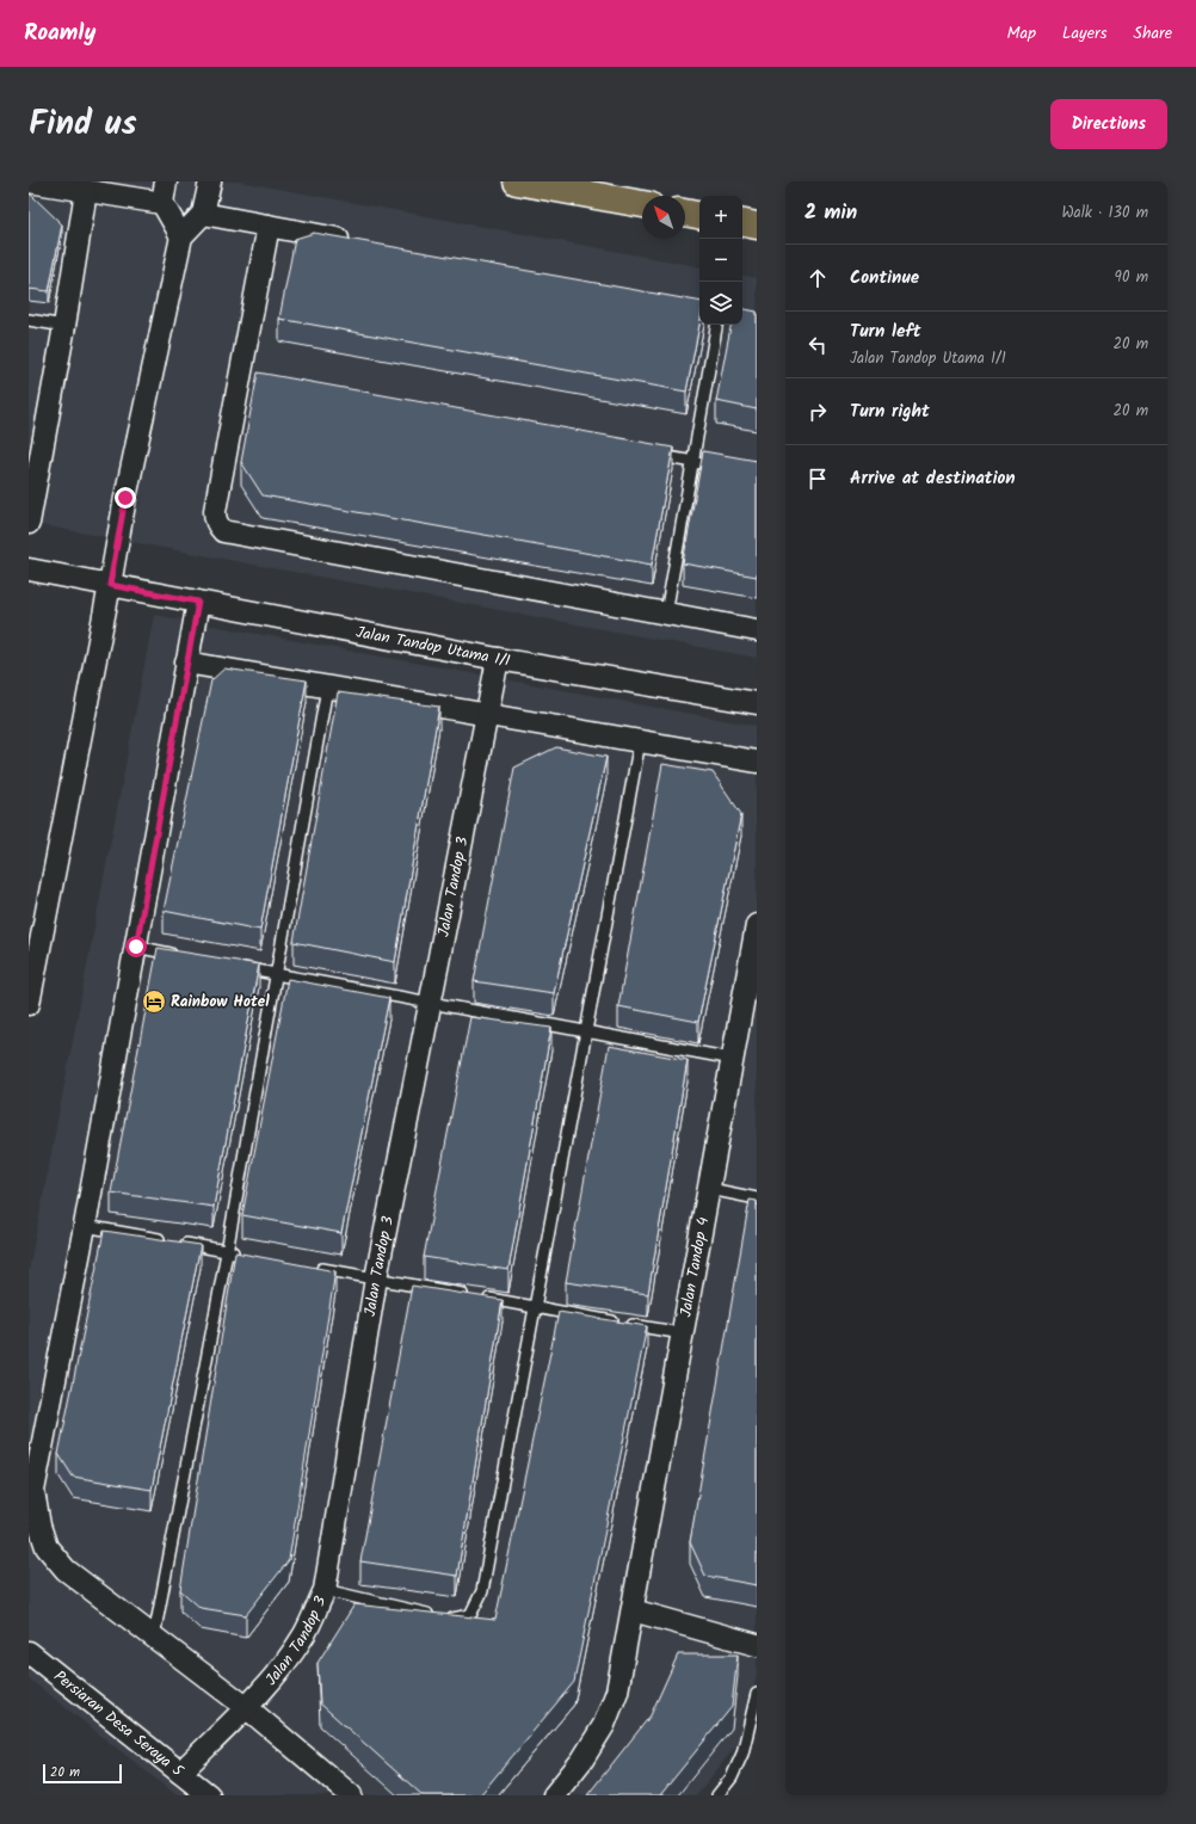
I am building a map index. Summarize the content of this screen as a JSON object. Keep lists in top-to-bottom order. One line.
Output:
{"streets":{"street":["Jalan Tandop Utama 1/1","Jalan Tandop 3","Jalan Tandop 4","Persiaran Desa Seraya 5"]},"crossings":[["Jalan Tandop Utama 1/1","Jalan Tandop 3"],["Jalan Tandop 3","Persiaran Desa Seraya 5"]],"places":{"hotel":["Rainbow Hotel"]},"scale_bar":"20 m","north":"top left","page":{"header":"Roamly","nav":["Map","Layers","Share"],"title":"Find us","buttons":"Directions","heading":["2 min","Walk · 130 m"],"map_buttons":["+","−"],"list":[["Continue","90 m"],["Turn left","Jalan Tandop Utama 1/1","20 m"],["Turn right","20 m"],"Arrive at destination"],"scale":"20 m"}}
